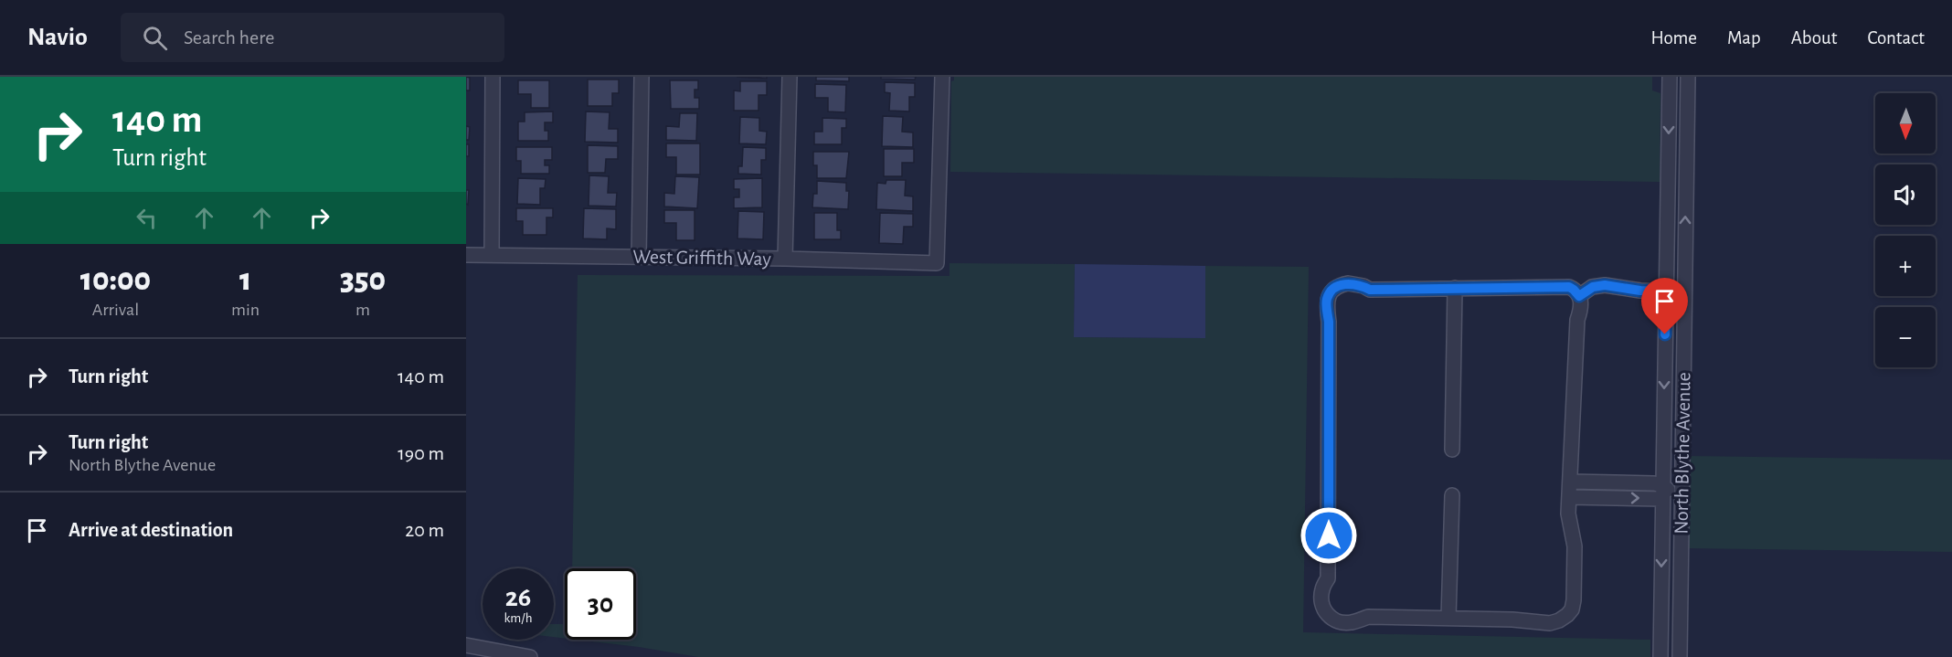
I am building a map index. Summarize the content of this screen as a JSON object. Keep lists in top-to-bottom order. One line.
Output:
{"streets":{"street":["West Griffith Way","North Blythe Avenue"]},"north":"bottom","page":{"header":"Navio","search":"Search here","nav":["Home","Map","About","Contact"],"turn":["140 m","Turn right"],"map_buttons":["+","−"],"eta":["10:00","Arrival","1","min","350","m"],"list":[{"name":"Turn right","value":"140 m"},{"name":"Turn right","note":"North Blythe Avenue","value":"190 m"},{"name":"Arrive at destination","value":"20 m"}],"speed":"26 km/h","limit":"30"}}
